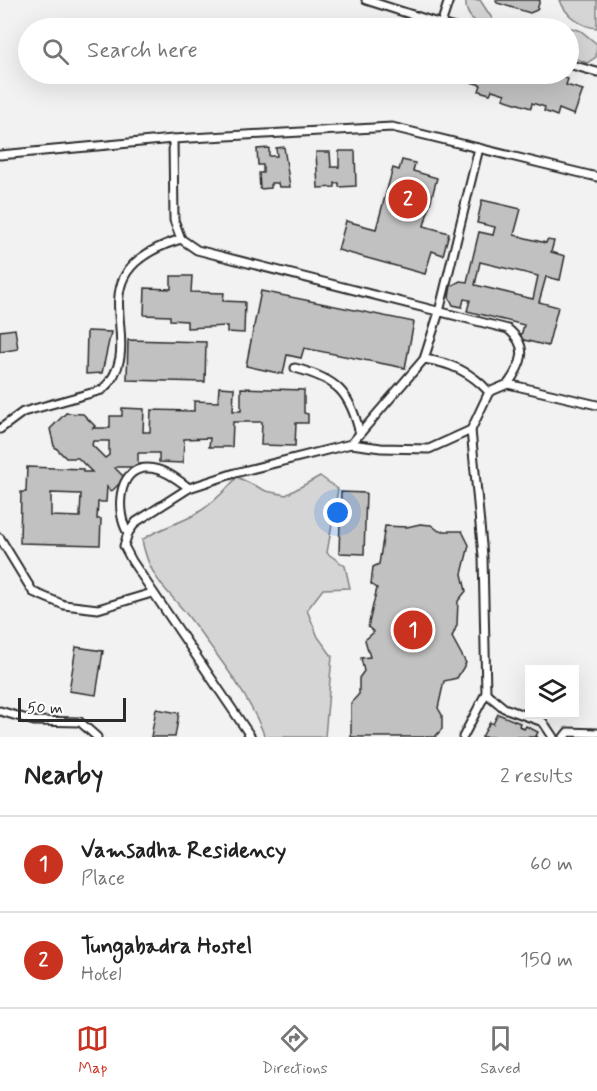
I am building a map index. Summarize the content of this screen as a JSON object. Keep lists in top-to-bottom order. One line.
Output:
{"scale_bar":"50 m","page":{"search":"Search here","pins":["2","1"],"scale":"50 m","heading":["Nearby","2 results"],"list":[{"mark":"1","name":"Vamsadha Residency","note":"Place","value":"60 m"},{"mark":"2","name":"Tungabadra Hostel","note":"Hotel","value":"150 m"}],"nav":["Map","Directions","Saved"]}}
